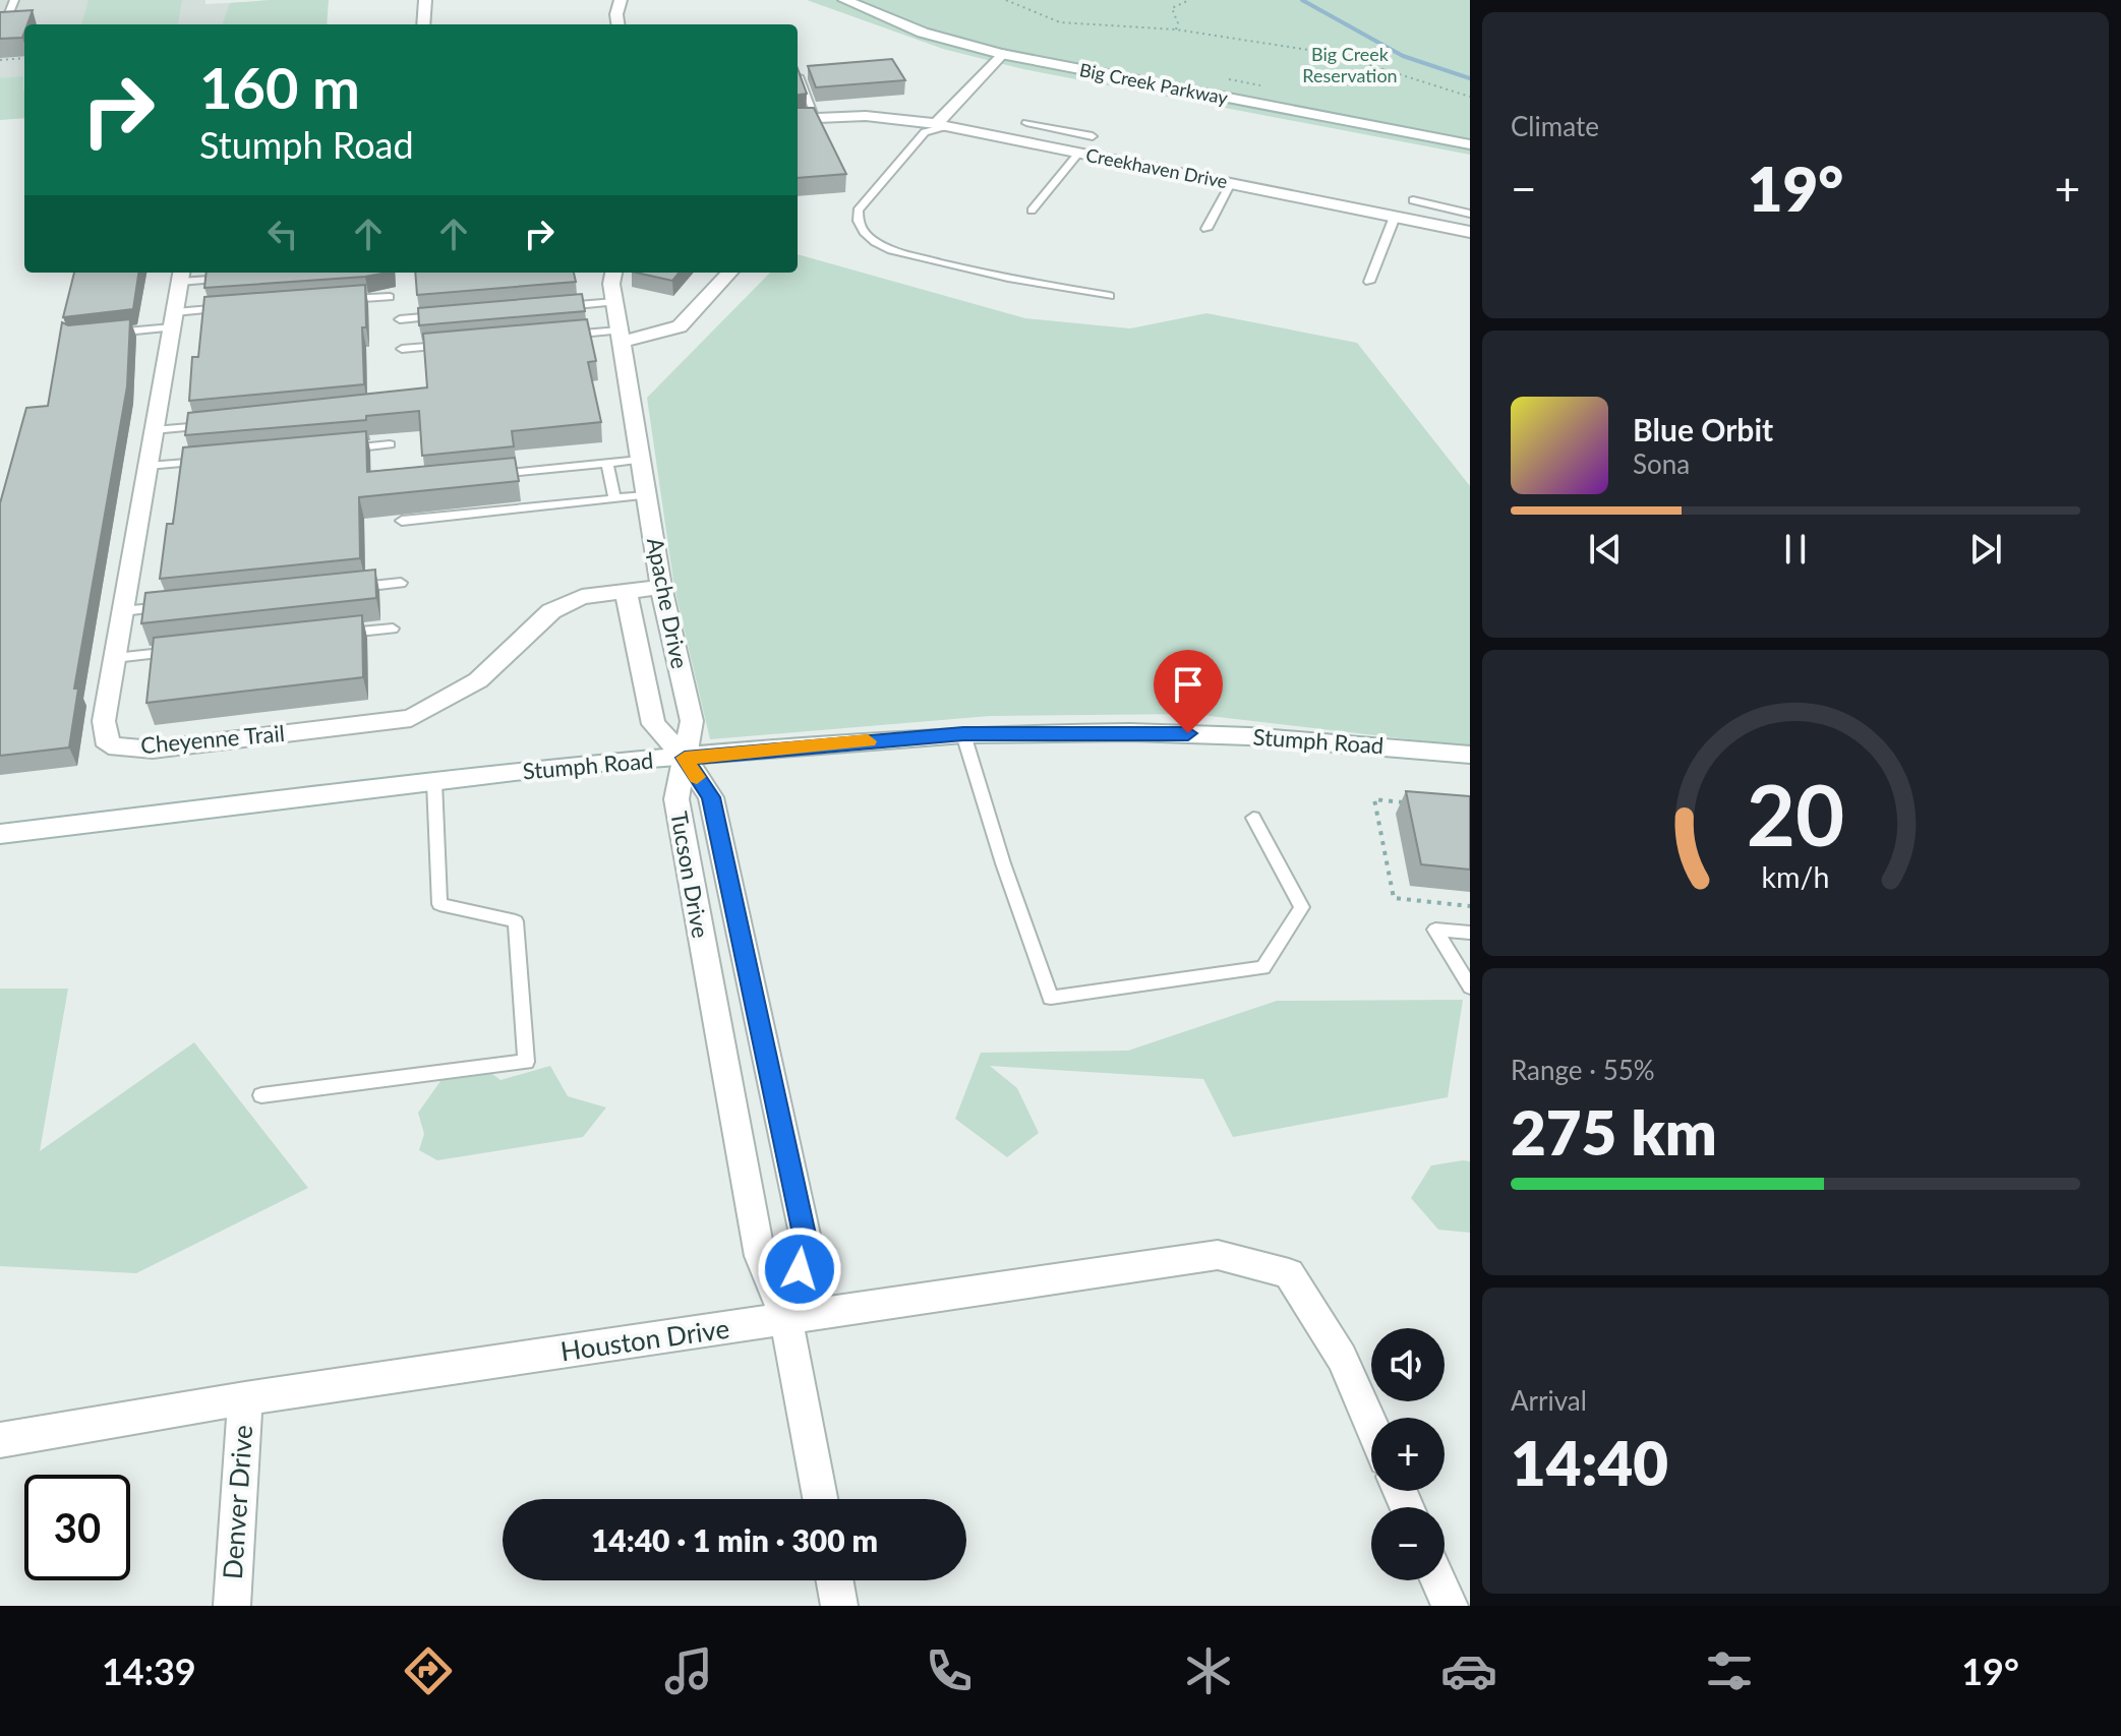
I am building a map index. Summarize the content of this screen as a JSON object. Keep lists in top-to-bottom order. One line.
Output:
{"streets":{"street":["Big Creek Parkway","Creekhaven Drive","Apache Drive","Cheyenne Trail","Stumph Road","Tucson Drive","Houston Drive","Denver Drive"]},"crossings":[["Apache Drive","Cheyenne Trail"],["Apache Drive","Stumph Road"],["Apache Drive","Tucson Drive"],["Stumph Road","Tucson Drive"],["Tucson Drive","Houston Drive"],["Houston Drive","Denver Drive"]],"parks":["Big Creek Reservation"],"page":{"tile":["Climate",["Range · 55%","275 km"],["Arrival","14:40"]],"turn":["160 m","Stumph Road"],"heat":["−","19°","+"],"song":["Blue Orbit","Sona"],"map_buttons":["+","−"],"limit":"30","trip":"14:40 · 1 min · 300 m","tabs":["14:39","19°"],"gauge":["20","km/h"]}}
